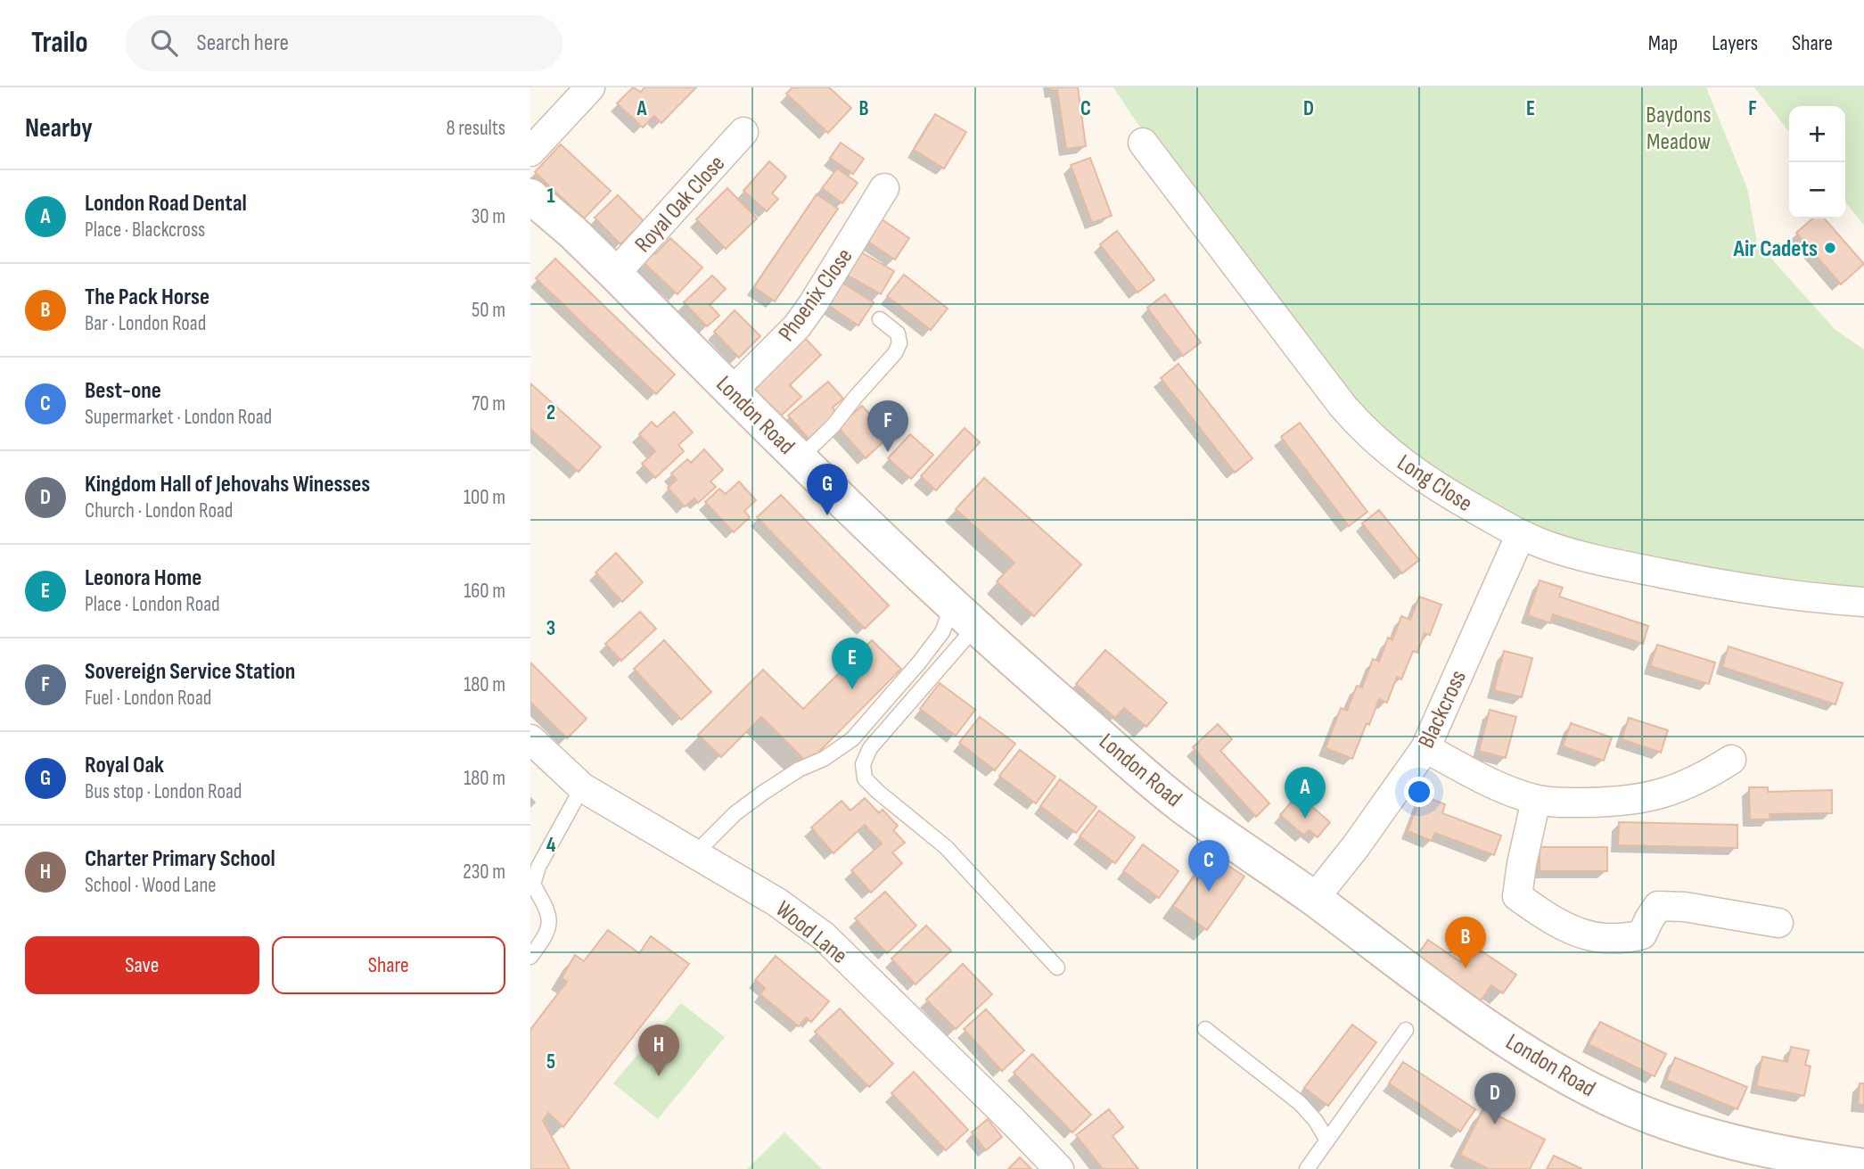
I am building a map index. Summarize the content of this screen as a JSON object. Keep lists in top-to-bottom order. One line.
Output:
{"streets":{"street":["Royal Oak Close","Phoenix Close","London Road","Long Close","Blackcross","Wood Lane"]},"crossings":[["Royal Oak Close","London Road"],["Phoenix Close","London Road"],["London Road","Blackcross"],["Long Close","Blackcross"]],"parks":["Baydons Meadow"],"places":["Air Cadets"],"page":{"header":"Trailo","search":"Search here","nav":["Map","Layers","Share"],"heading":["Nearby","8 results"],"map_buttons":["+","−"],"list":[{"mark":"A","name":"London Road Dental","note":"Place · Blackcross","value":"30 m"},{"mark":"B","name":"The Pack Horse","note":"Bar · London Road","value":"50 m"},{"mark":"C","name":"Best-one","note":"Supermarket · London Road","value":"70 m"},{"mark":"D","name":"Kingdom Hall of Jehovahs Winesses","note":"Church · London Road","value":"100 m"},{"mark":"E","name":"Leonora Home","note":"Place · London Road","value":"160 m"},{"mark":"F","name":"Sovereign Service Station","note":"Fuel · London Road","value":"180 m"},{"mark":"G","name":"Royal Oak","note":"Bus stop · London Road","value":"180 m"},{"mark":"H","name":"Charter Primary School","note":"School · Wood Lane","value":"230 m"}],"pins":["F","G","E","A","C","B","H","D"],"buttons":["Save","Share"]},"grid":{"columns":["A","B","C","D","E","F"],"rows":["1","2","3","4","5"]}}
